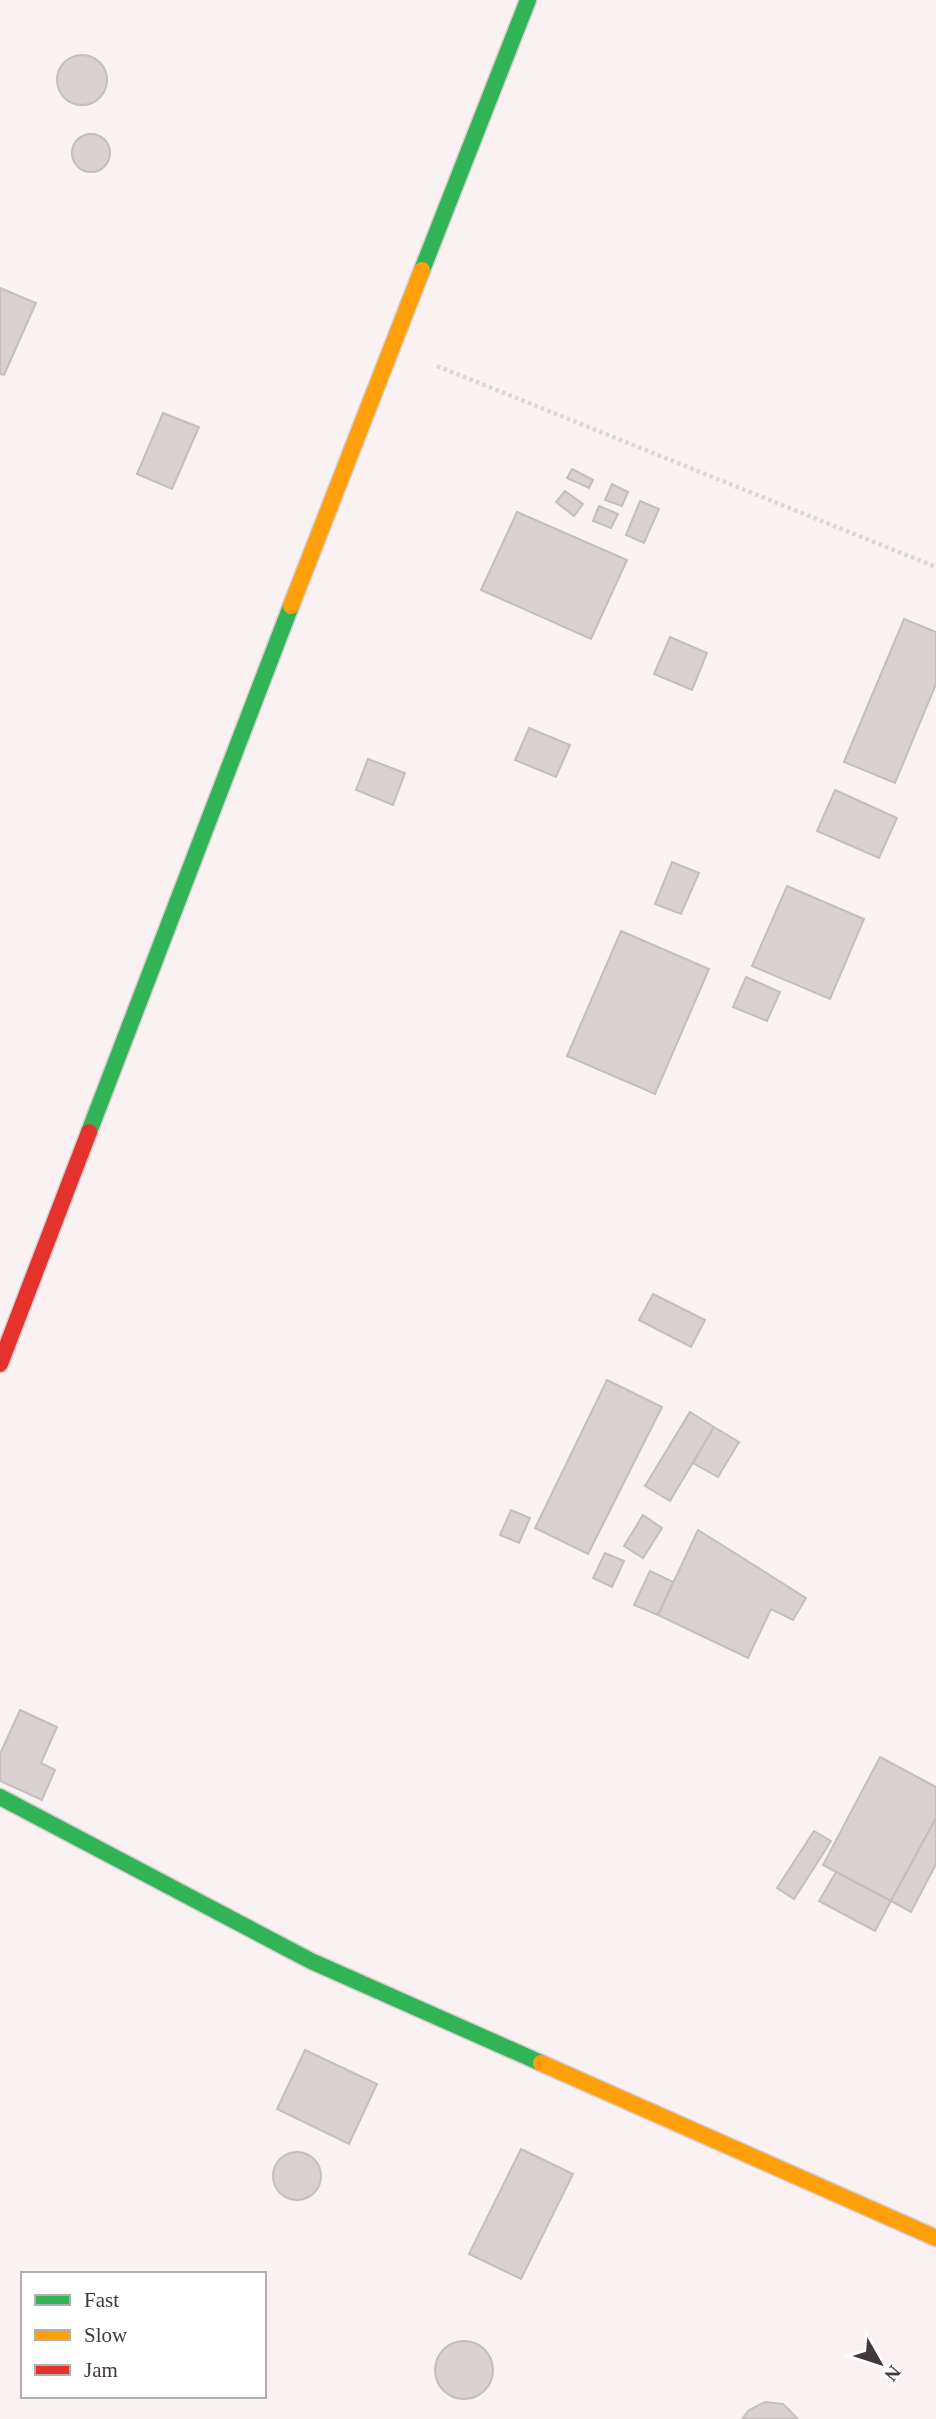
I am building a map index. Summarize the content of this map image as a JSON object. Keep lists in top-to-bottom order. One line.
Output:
{"legend":["Fast","Slow","Jam"],"north":"bottom right"}
